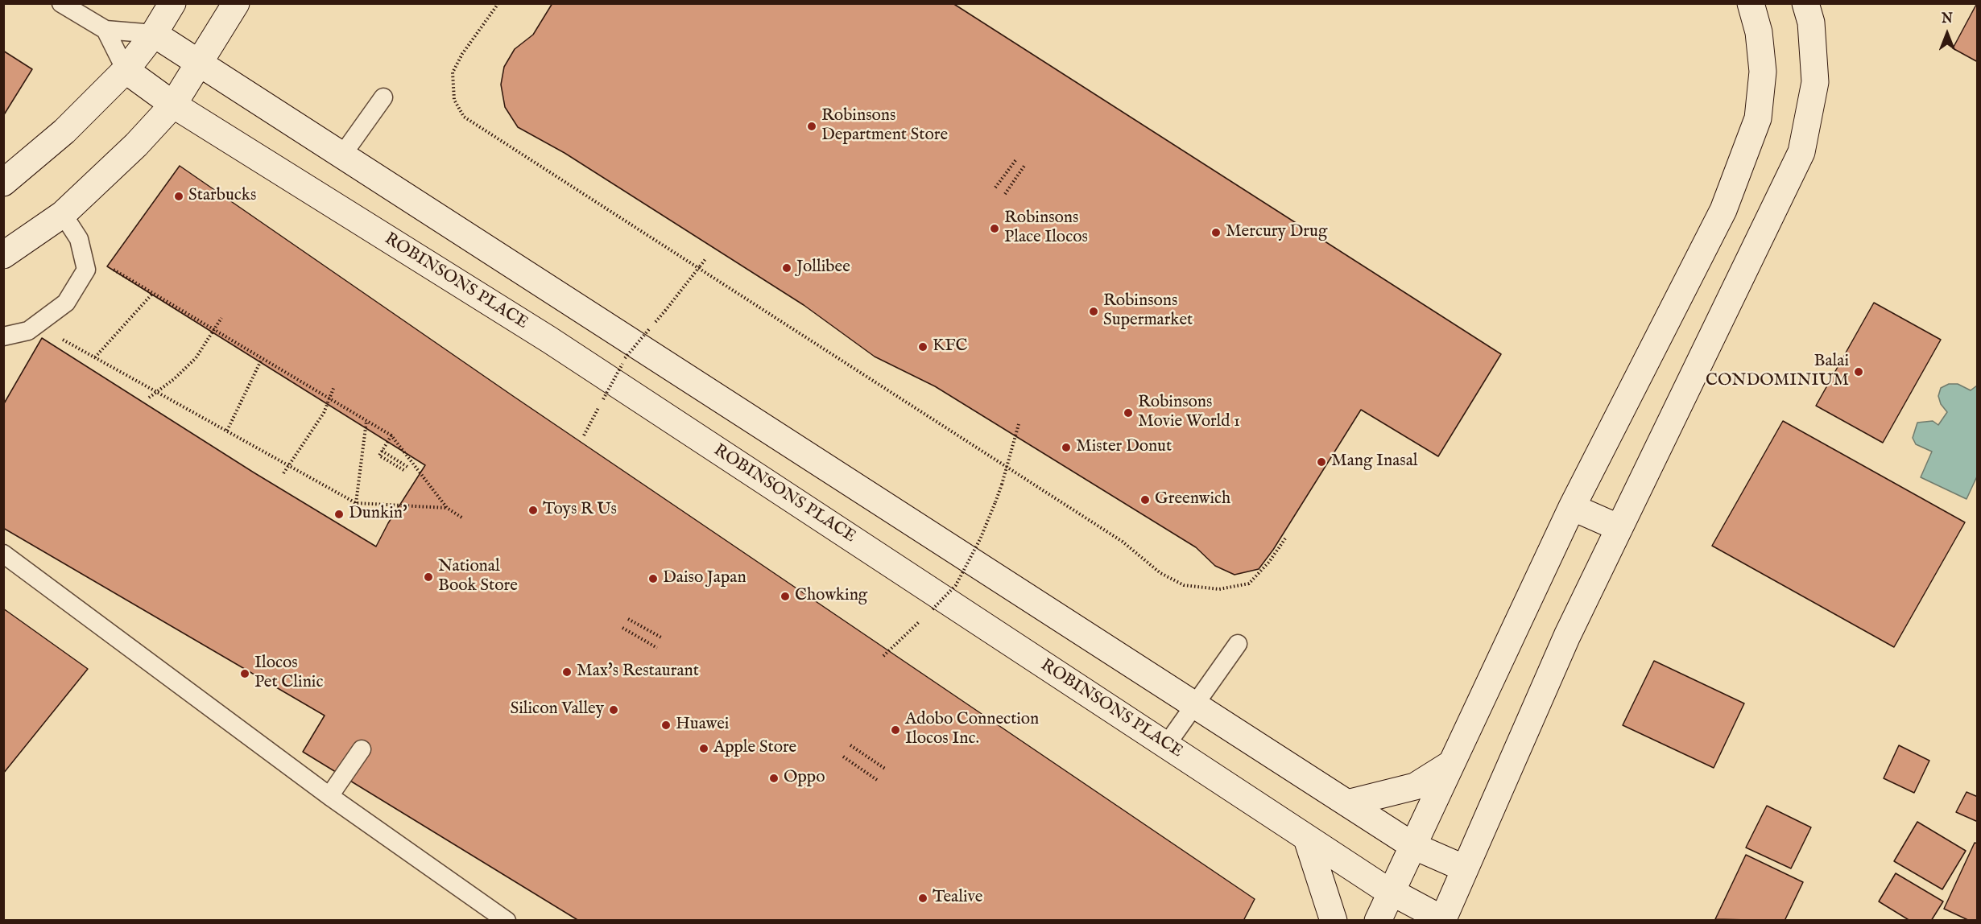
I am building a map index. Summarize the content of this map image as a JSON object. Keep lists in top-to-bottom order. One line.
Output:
{"streets":{"street":["ROBINSONS PLACE"]},"places":["Robinsons Department Store","Starbucks","Robinsons Place Ilocos","Mercury Drug","Jollibee","Robinsons Supermarket","KFC","Balai CONDOMINIUM","Robinsons Movie World 1","Mister Donut","Mang Inasal","Greenwich","Toys R Us","Dunkin'","National Book Store","Daiso Japan","Chowking","Max's Restaurant","Ilocos Pet Clinic","Silicon Valley","Huawei","Adobo Connection Ilocos Inc.","Apple Store","Oppo","Tealive"],"north":"top"}
